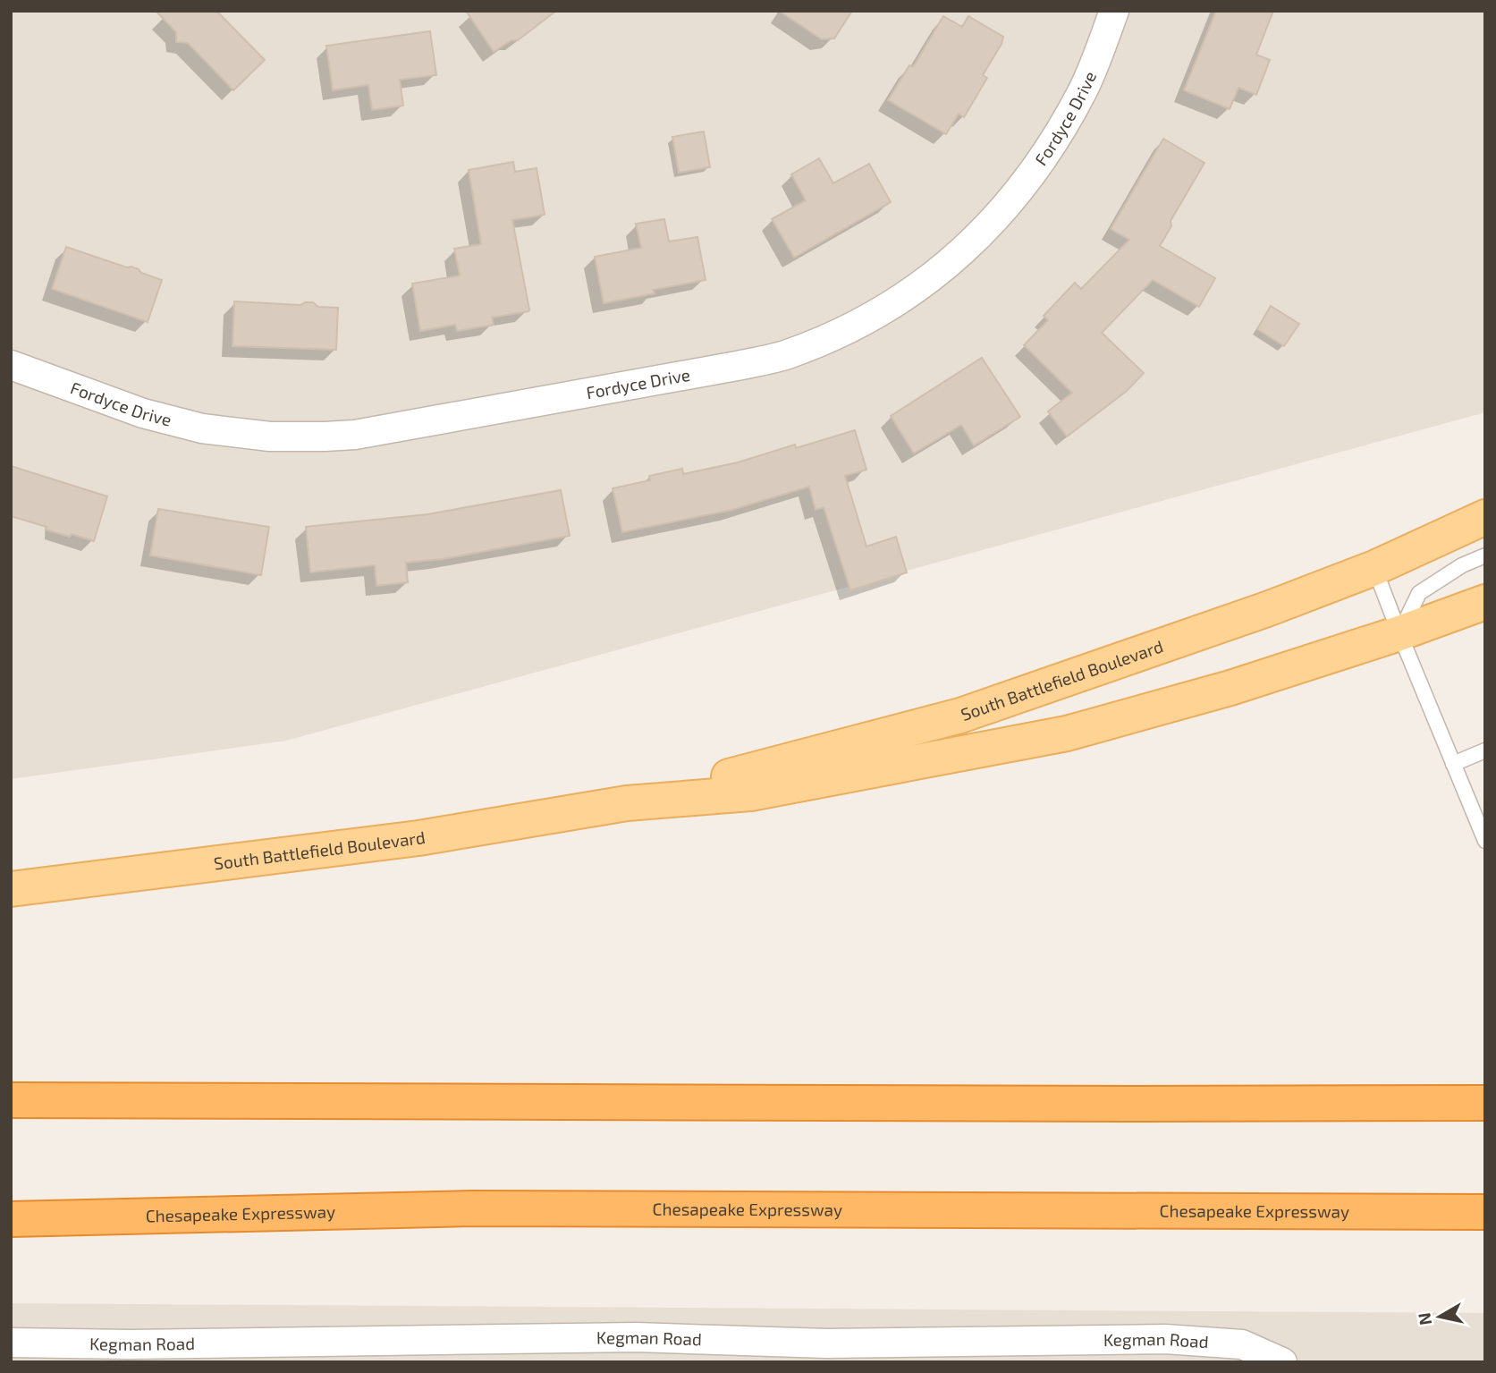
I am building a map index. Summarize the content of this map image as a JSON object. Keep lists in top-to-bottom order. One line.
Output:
{"streets":{"highway":["Chesapeake Expressway"],"main road":["South Battlefield Boulevard"],"street":["Fordyce Drive","Kegman Road"]},"north":"left"}
